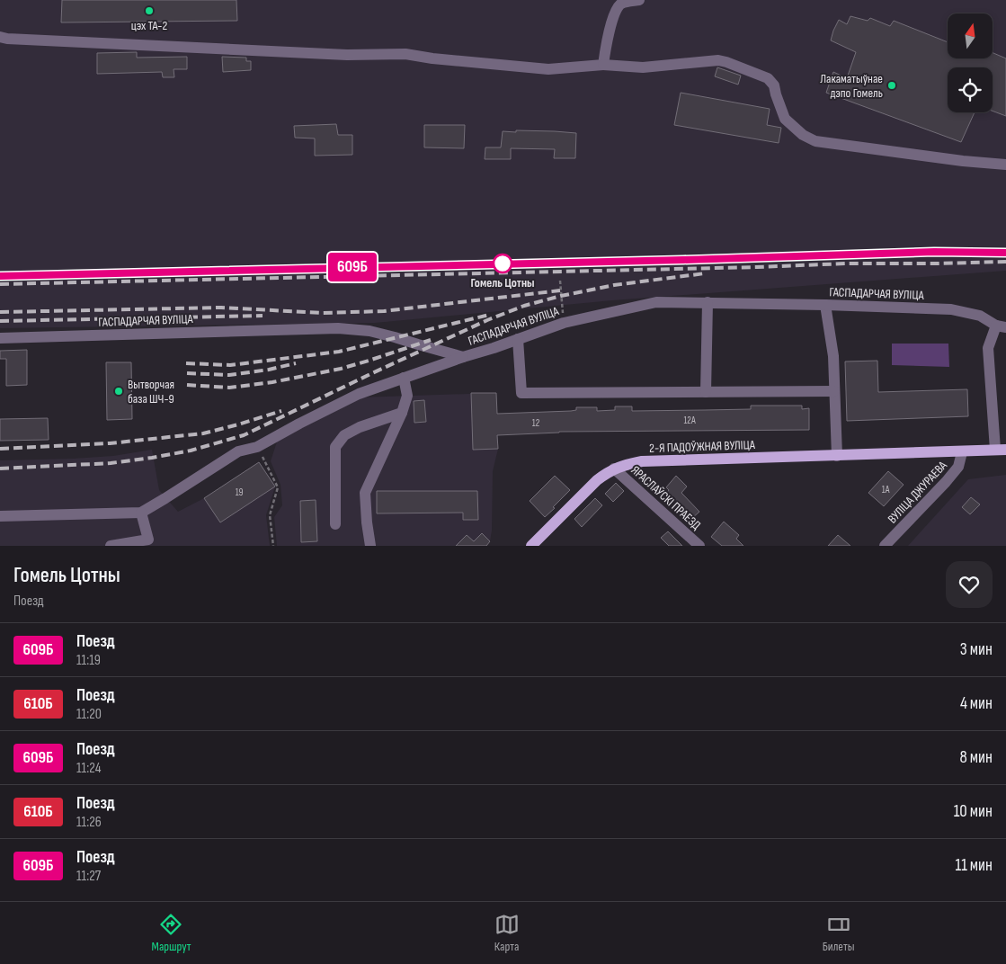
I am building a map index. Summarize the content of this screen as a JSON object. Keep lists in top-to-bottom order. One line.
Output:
{"streets":{"main road":["2-Я ПАДОЎЖНАЯ ВУЛІЦА"],"street":["ГАСПАДАРЧАЯ ВУЛІЦА","ВУЛІЦА ДЖУРАЕВА","ЯРАСЛАЎСКІ ПРАЕЗД"]},"crossings":[["2-Я ПАДОЎЖНАЯ ВУЛІЦА","ВУЛІЦА ДЖУРАЕВА"],["2-Я ПАДОЎЖНАЯ ВУЛІЦА","ЯРАСЛАЎСКІ ПРАЕЗД"]],"places":["цэх ТА-2","Лакаматыўнае дэпо Гомель","Гомель Цотны","Вытворчая база ШЧ-9"],"house_numbers":["12А","12","1А","19"],"north":"top","page":{"on_map":"609Б","heading":["Гомель Цотны","Поезд"],"list":[{"mark":"609Б","name":"Поезд","note":"11:19","value":"3 мин"},{"mark":"610Б","name":"Поезд","note":"11:20","value":"4 мин"},{"mark":"609Б","name":"Поезд","note":"11:24","value":"8 мин"},{"mark":"610Б","name":"Поезд","note":"11:26","value":"10 мин"},{"mark":"609Б","name":"Поезд","note":"11:27","value":"11 мин"}],"tabs":["Маршрут","Карта","Билеты"]}}
